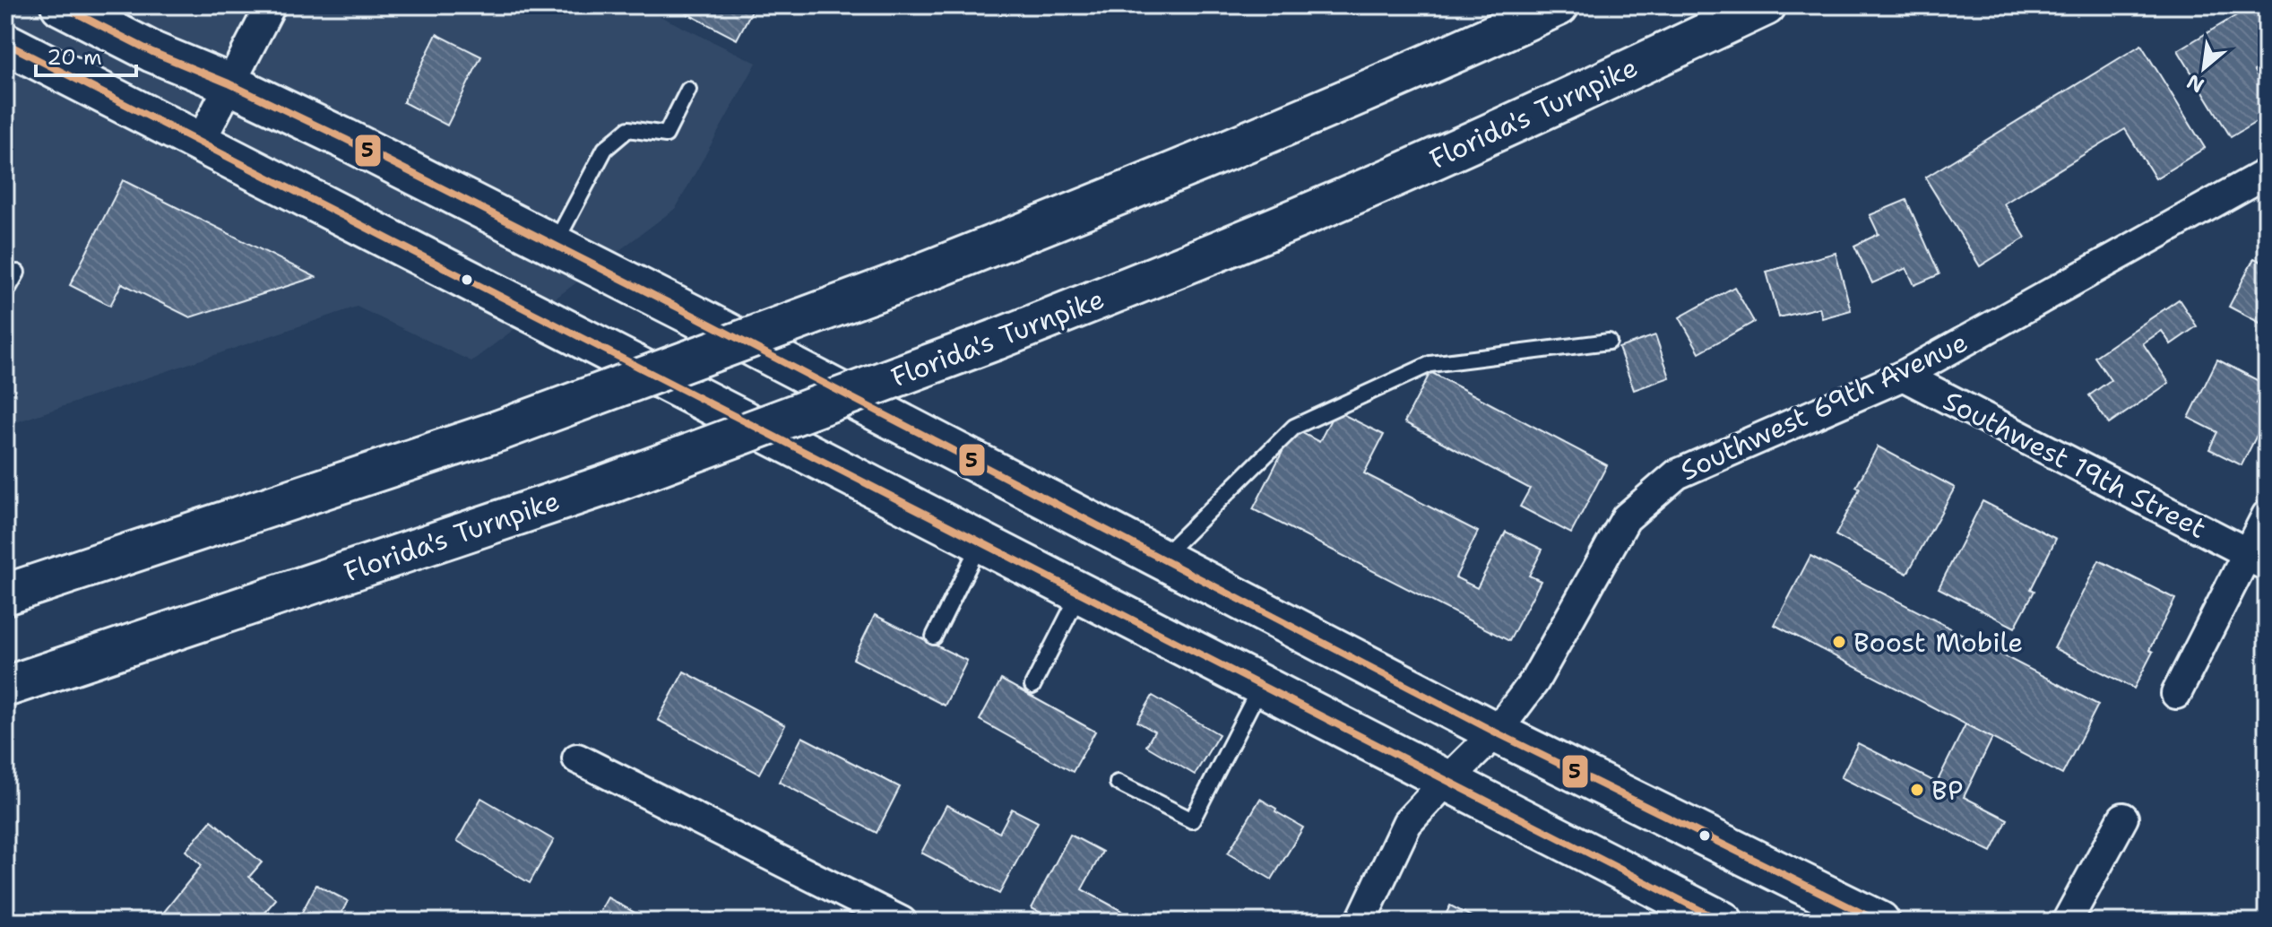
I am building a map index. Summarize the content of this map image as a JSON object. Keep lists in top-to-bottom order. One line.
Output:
{"streets":{"main road":["Florida's Turnpike"],"street":["Southwest 69th Avenue","Southwest 19th Street"]},"crossings":[["Southwest 69th Avenue","Southwest 19th Street"]],"places":["Boost Mobile","BP"],"lines":["transit line 5"],"scale_bar":"20 m","north":"bottom left"}
